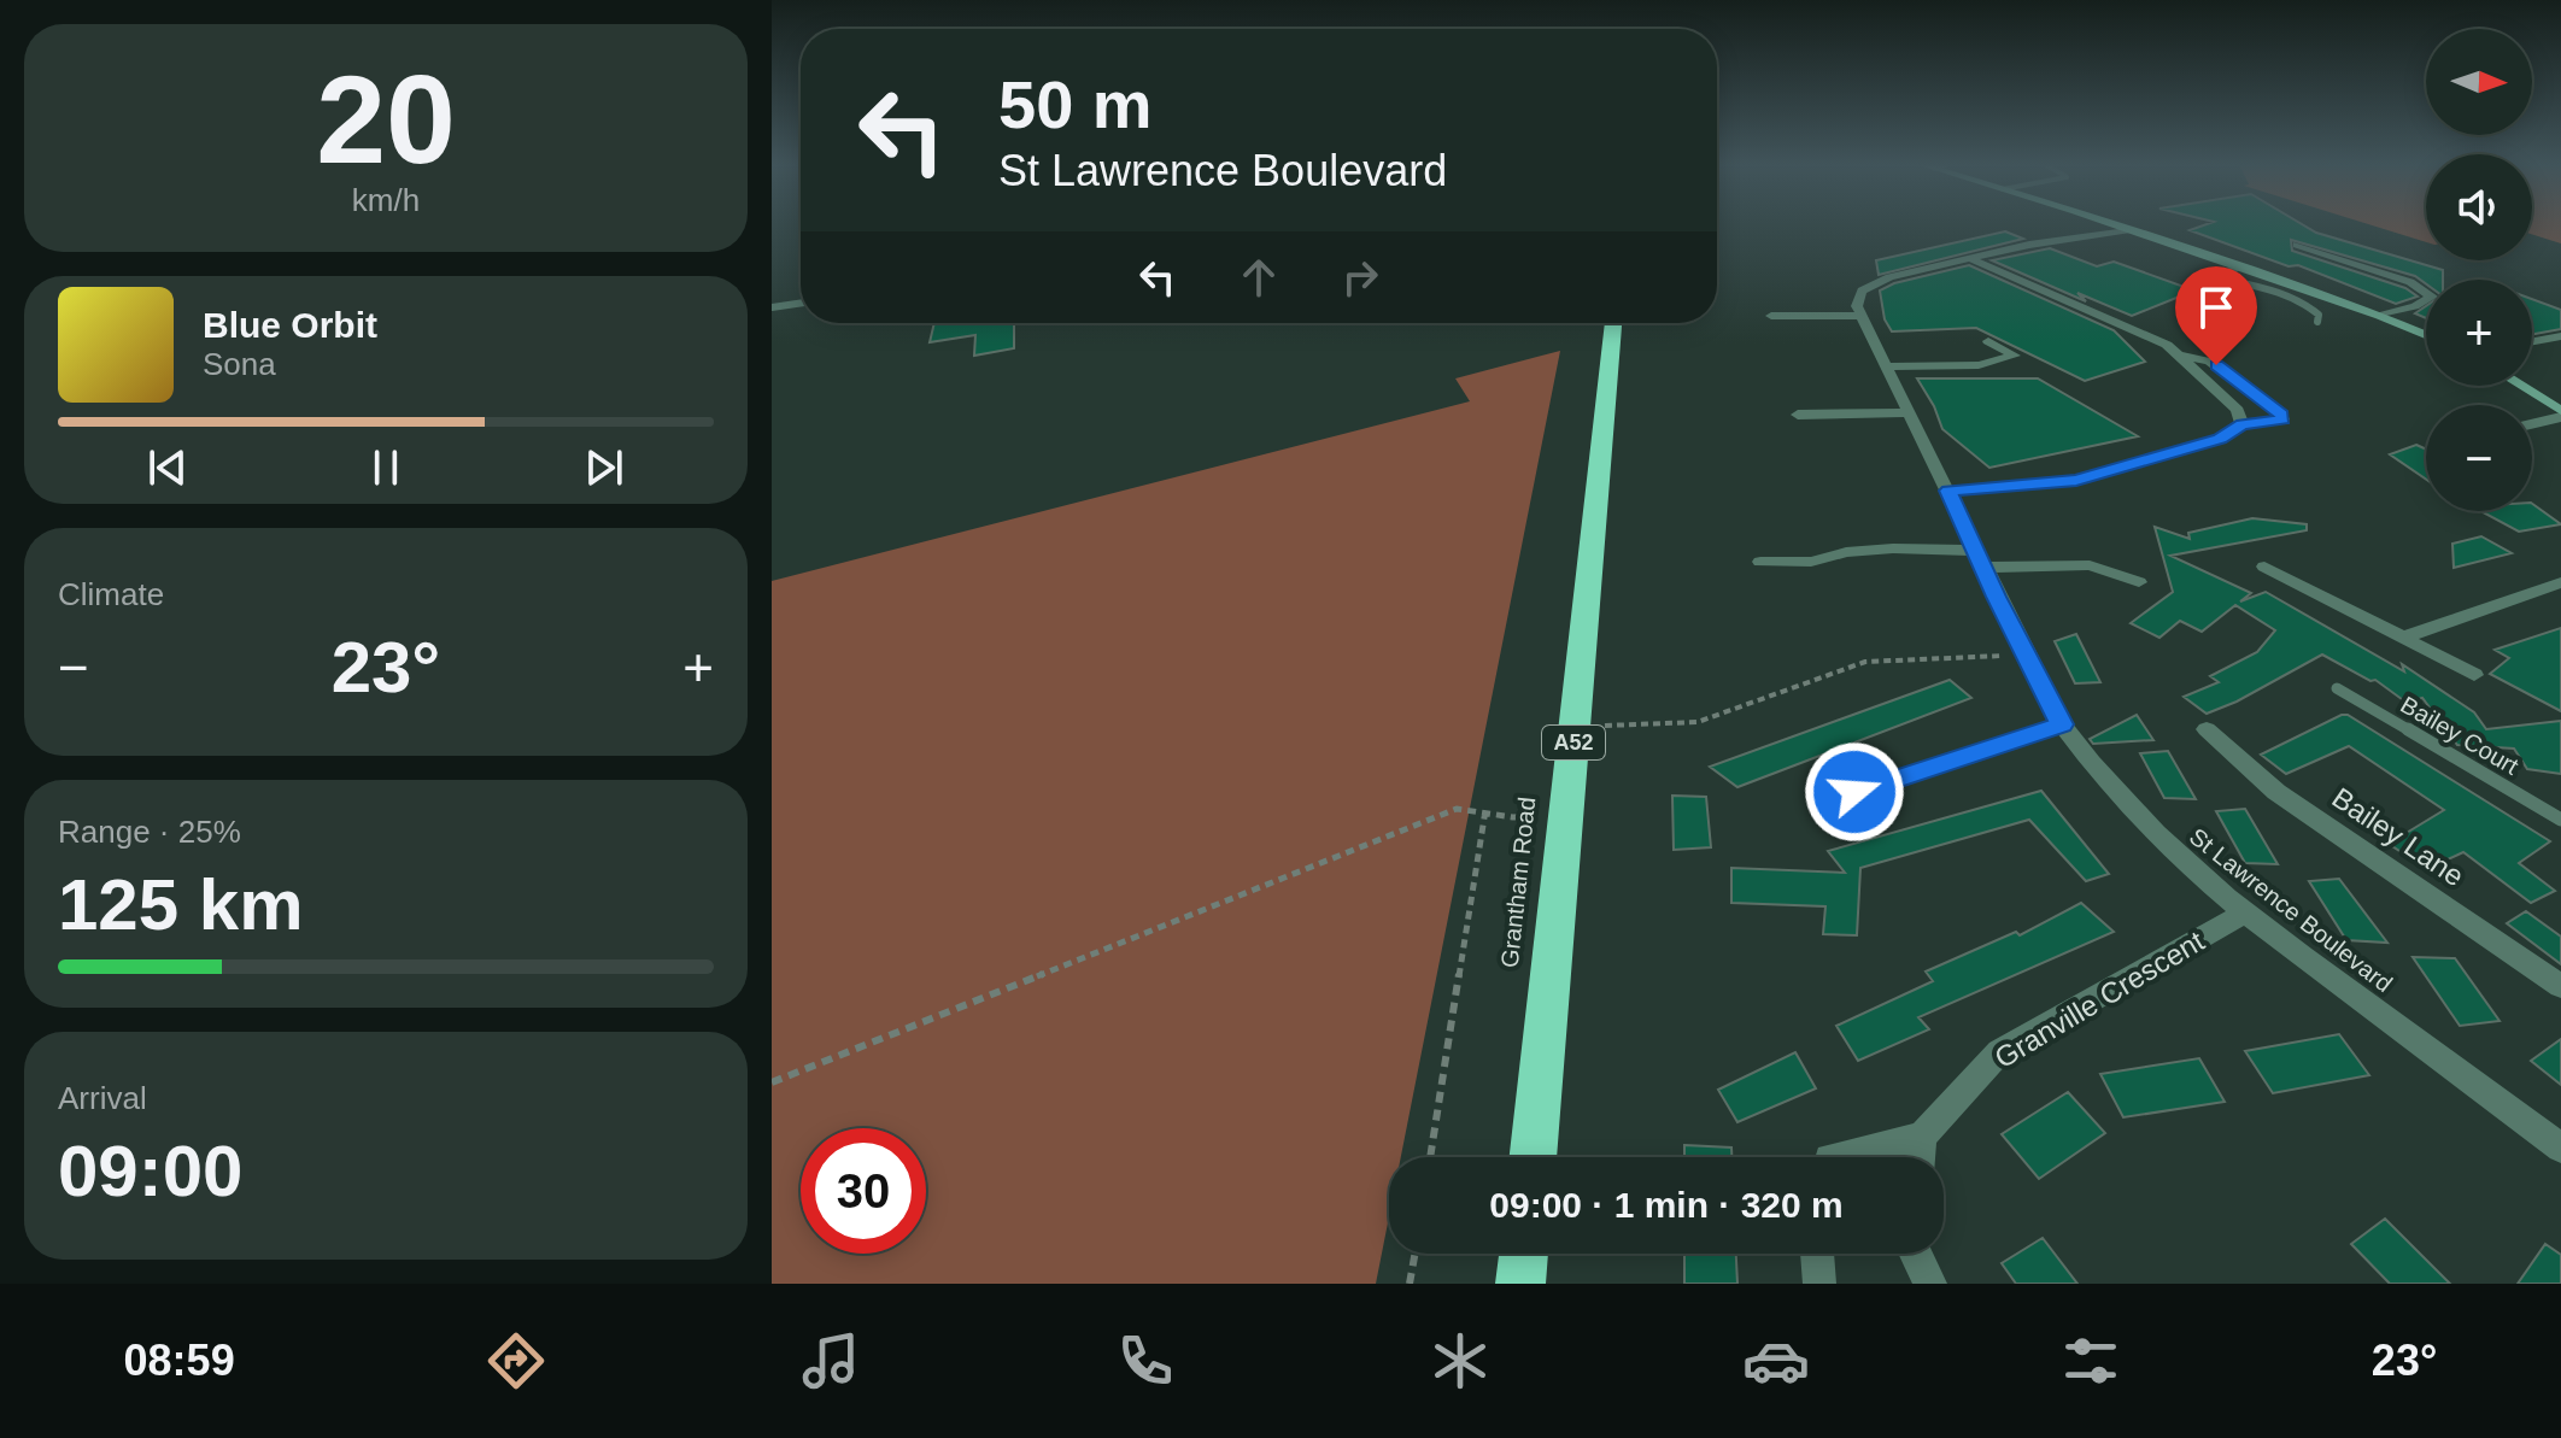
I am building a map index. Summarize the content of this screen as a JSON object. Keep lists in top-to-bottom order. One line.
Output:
{"streets":{"highway":["A52","Grantham Road"],"street":["Bailey Lane","St Lawrence Boulevard","Granville Crescent"],"lane":["Bailey Court"]},"crossings":[["St Lawrence Boulevard","Granville Crescent"]],"north":"right","page":{"tile":[["20","km/h"],"Climate",["Range · 25%","125 km"],["Arrival","09:00"]],"map_buttons":["+","−"],"turn":["50 m","St Lawrence Boulevard"],"song":["Blue Orbit","Sona"],"heat":["−","23°","+"],"limit":"30","trip":"09:00 · 1 min · 320 m","tabs":["08:59","23°"]}}
